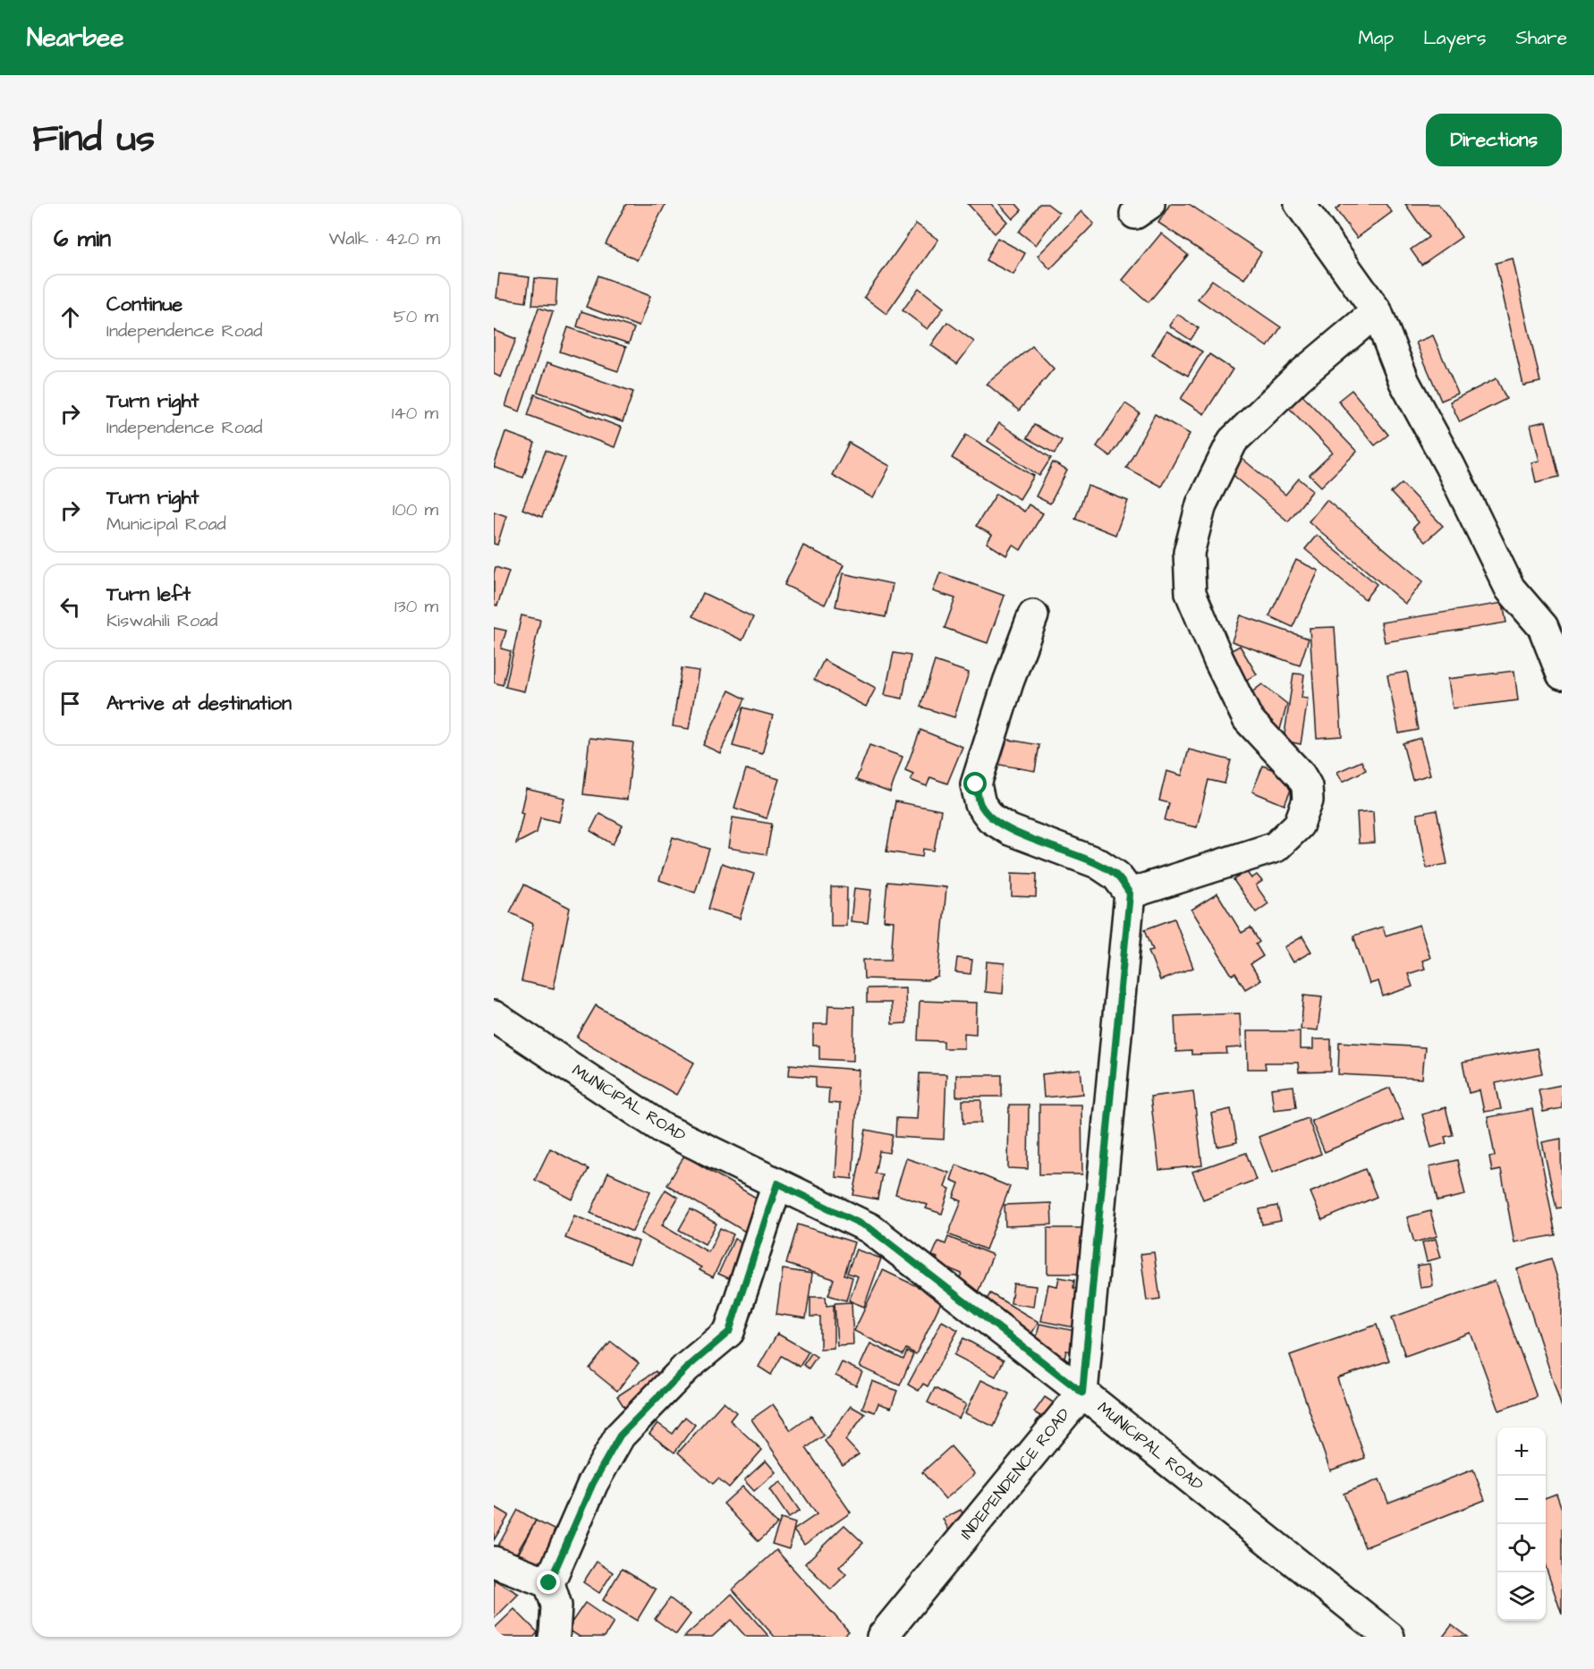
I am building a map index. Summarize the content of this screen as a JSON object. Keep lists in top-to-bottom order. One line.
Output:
{"streets":{"street":["MUNICIPAL ROAD","INDEPENDENCE ROAD"]},"crossings":[["MUNICIPAL ROAD","INDEPENDENCE ROAD"]],"page":{"header":"Nearbee","nav":["Map","Layers","Share"],"title":"Find us","buttons":"Directions","heading":["6 min","Walk · 420 m"],"list":[["Continue","Independence Road","50 m"],["Turn right","Independence Road","140 m"],["Turn right","Municipal Road","100 m"],["Turn left","Kiswahili Road","130 m"],"Arrive at destination"],"map_buttons":["+","−"]}}
